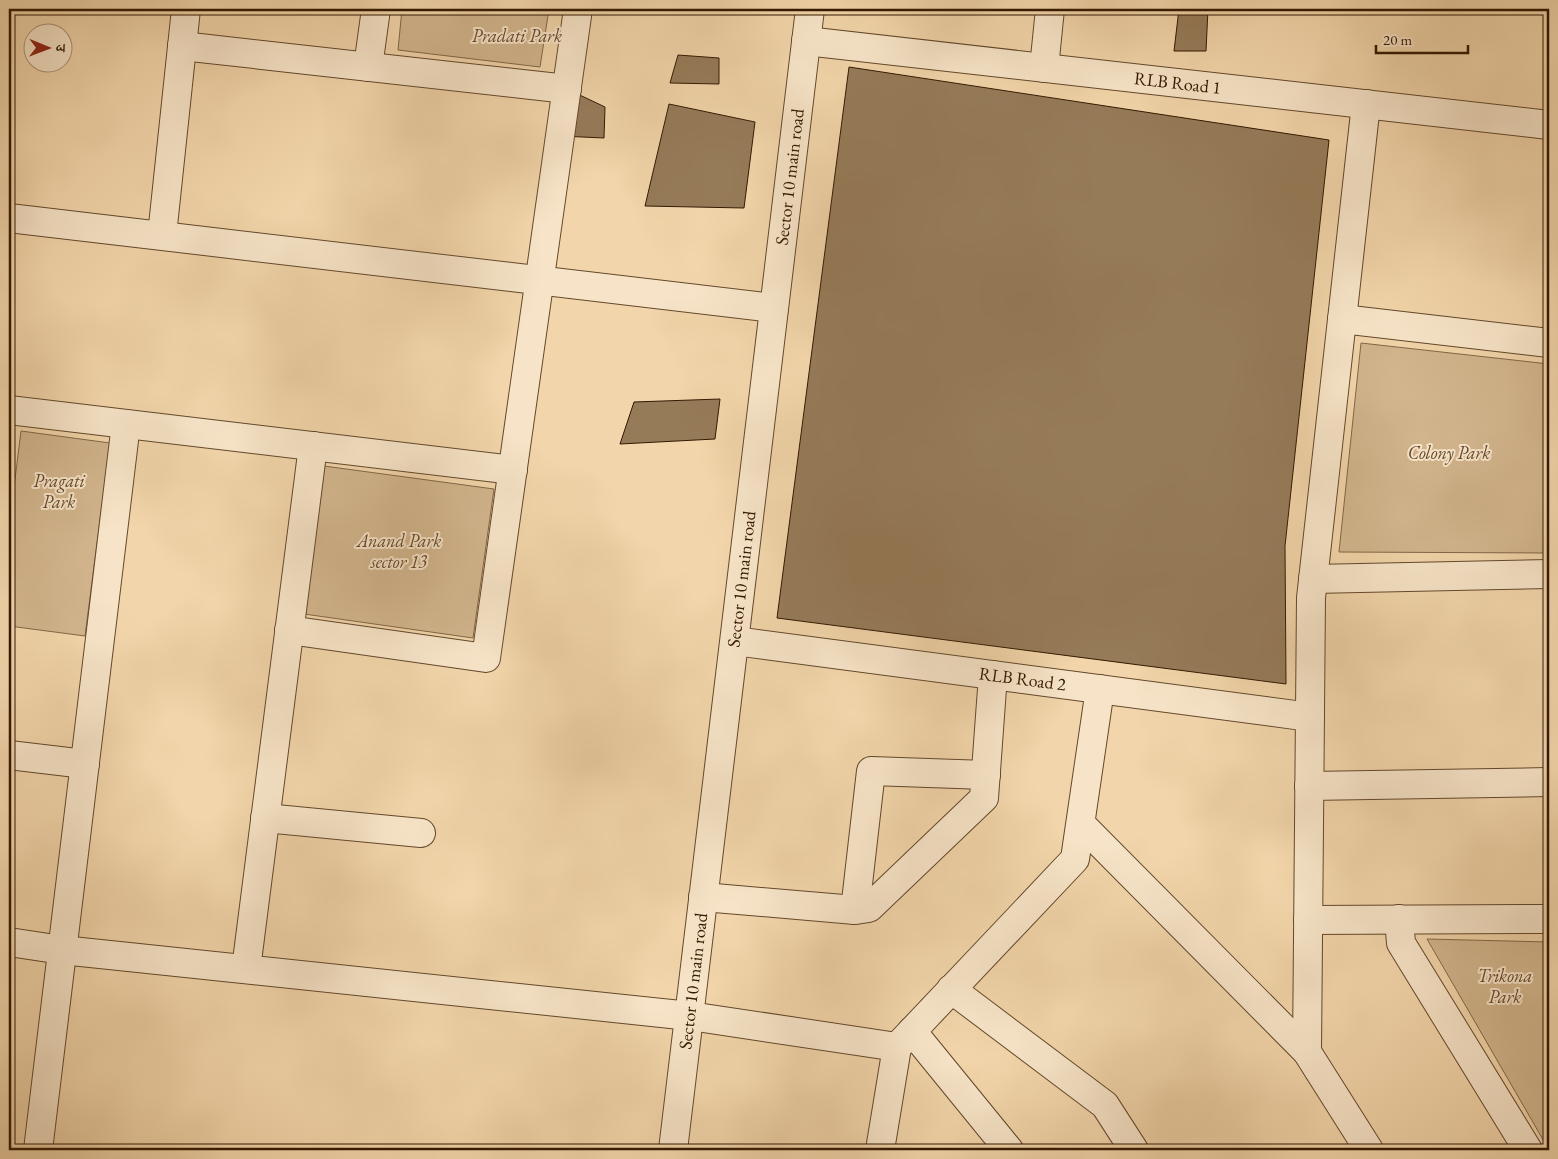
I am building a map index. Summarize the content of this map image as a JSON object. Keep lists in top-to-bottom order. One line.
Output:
{"streets":{"street":["RLB Road 1","Sector 10 main road","RLB Road 2"]},"crossings":[["RLB Road 1","Sector 10 main road"],["Sector 10 main road","RLB Road 2"]],"parks":["Pradati Park","Colony Park","Pragati Park","Anand Park sector 13","Trikona Park"],"scale_bar":"20 m","north":"right"}
